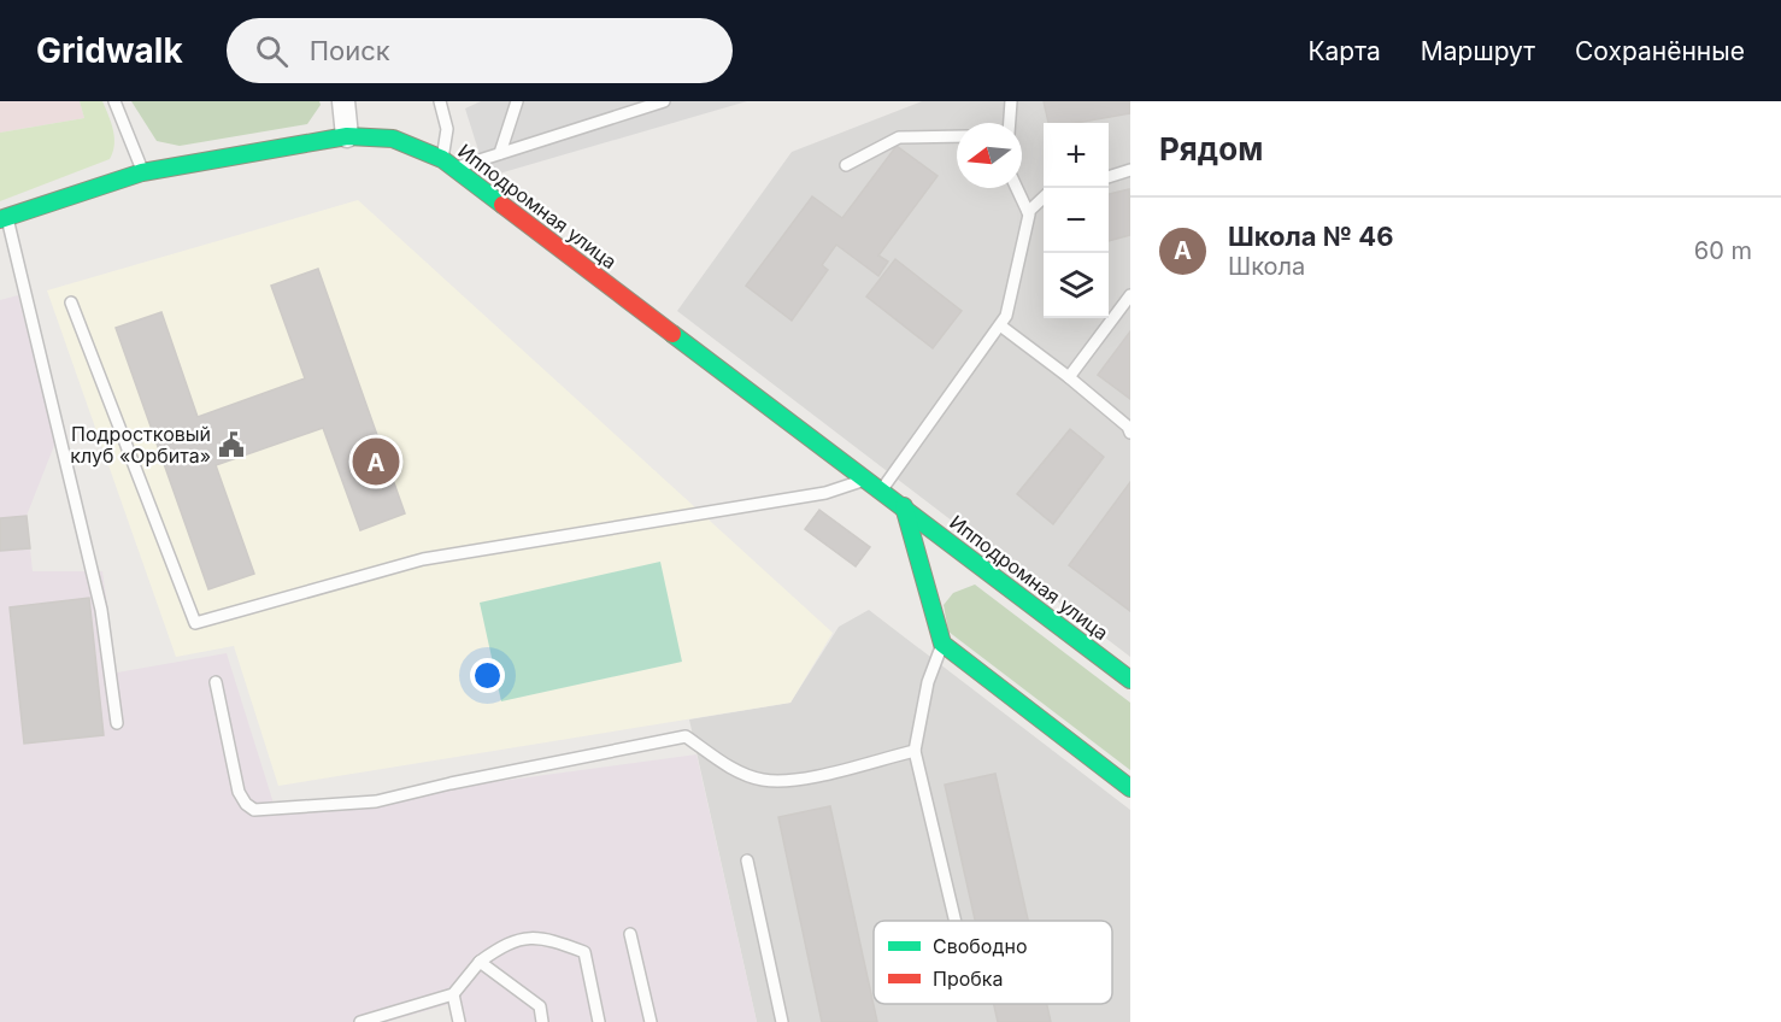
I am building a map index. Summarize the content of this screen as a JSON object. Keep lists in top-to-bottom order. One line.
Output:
{"streets":{"street":["Ипподромная улица"]},"places":{"public building":["Подростковый клуб «Орбита»"]},"legend":["Свободно","Пробка"],"north":"left","page":{"header":"Gridwalk","search":"Поиск","nav":["Карта","Маршрут","Сохранённые"],"heading":"Рядом","map_buttons":["+","−"],"list":[{"mark":"A","name":"Школа № 46","note":"Школа","value":"60 m"}],"pins":"A"}}
